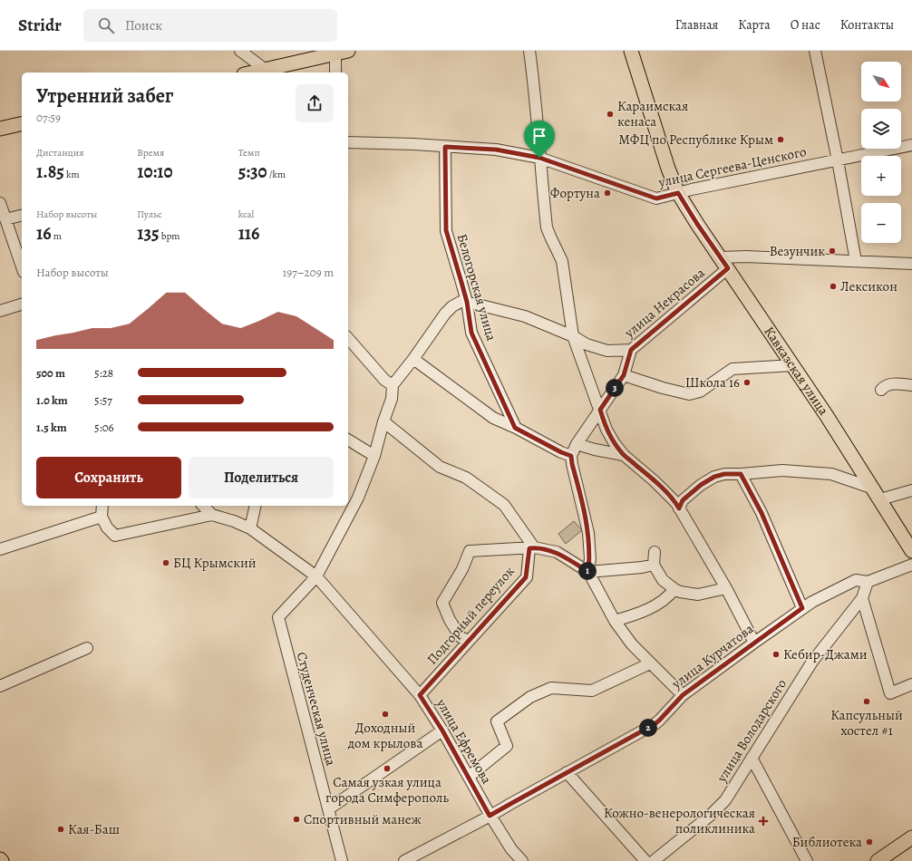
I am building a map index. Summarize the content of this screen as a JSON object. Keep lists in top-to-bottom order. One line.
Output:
{"streets":{"main road":["Кавказская улица"],"street":["улица Сергеева-Ценского","Белогорская улица","улица Некрасова","Подгорный переулок","улица Курчатова","Студенческая улица","улица Володарского","улица Ефремова"]},"crossings":[["улица Сергеева-Ценского","Белогорская улица"],["улица Сергеева-Ценского","Кавказская улица"],["улица Некрасова","Кавказская улица"],["Подгорный переулок","улица Ефремова"],["улица Курчатова","улица Володарского"],["улица Курчатова","улица Ефремова"],["Студенческая улица","улица Ефремова"]],"places":{"other":["Караимская кенаса","МФЦ по Республике Крым","Фортуна","Везунчик","Лексикон","Школа 16","БЦ Крымский","Кебир-Джами","Капсульный хостел #1","Доходный дом крылова","Самая узкая улица города Симферополь","Спортивный манеж","Кая-Баш","Библиотека"],"health":["Кожно-венерологическая поликлиника"]},"north":"bottom right","page":{"header":"Stridr","search":"Поиск","nav":["Главная","Карта","О нас","Контакты"],"map_buttons":["+","−"],"heading":["Утренний забег","07:59"],"stats":[["Дистанция","1.85 km"],["Время","10:10"],["Темп","5:30 /km"],["Набор высоты","16 m"],["Пульс","135 bpm"],["kcal","116"]],"chart":["Набор высоты","197–209 m"],"list":[{"name":"500 m","note":"5:28"},{"name":"1.0 km","note":"5:57"},{"name":"1.5 km","note":"5:06"}],"pins":["3","1","2"],"buttons":["Сохранить","Поделиться"]}}
